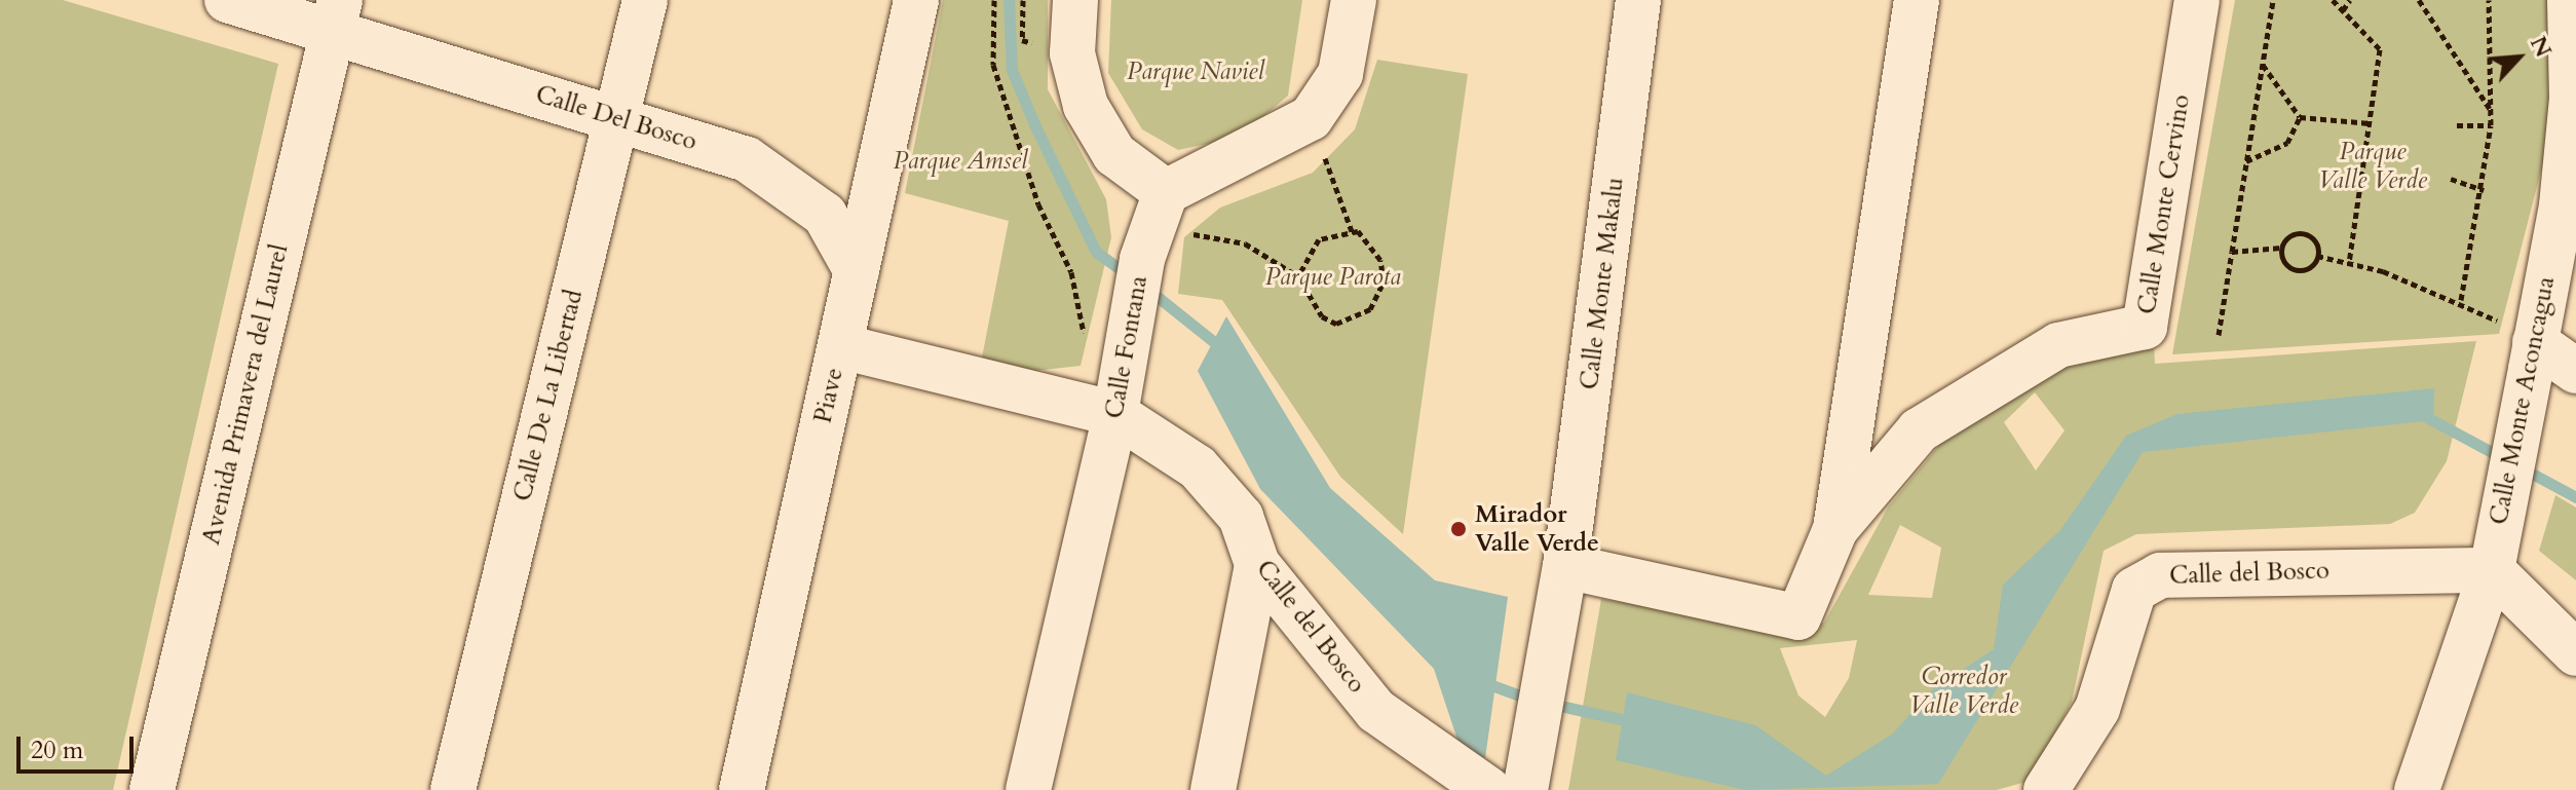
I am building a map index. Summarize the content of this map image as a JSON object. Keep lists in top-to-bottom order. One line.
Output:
{"streets":{"street":["Calle Del Bosco","Calle Monte Cervino","Calle Monte Makalu","Calle Fontana","Avenida Primavera del Laurel","Calle De La Libertad","Piave","Calle Monte Aconcagua","Calle del Bosco"]},"crossings":[["Calle Del Bosco","Avenida Primavera del Laurel"],["Calle Del Bosco","Calle De La Libertad"],["Calle Del Bosco","Piave"],["Calle Monte Cervino","Calle Monte Makalu"],["Calle Fontana","Calle del Bosco"],["Piave","Calle del Bosco"],["Calle Monte Aconcagua","Calle del Bosco"]],"parks":["Parque Naviel","Parque Valle Verde","Parque Amsel","Parque Parota","Corredor Valle Verde"],"places":["Mirador Valle Verde"],"scale_bar":"20 m","north":"top right"}
